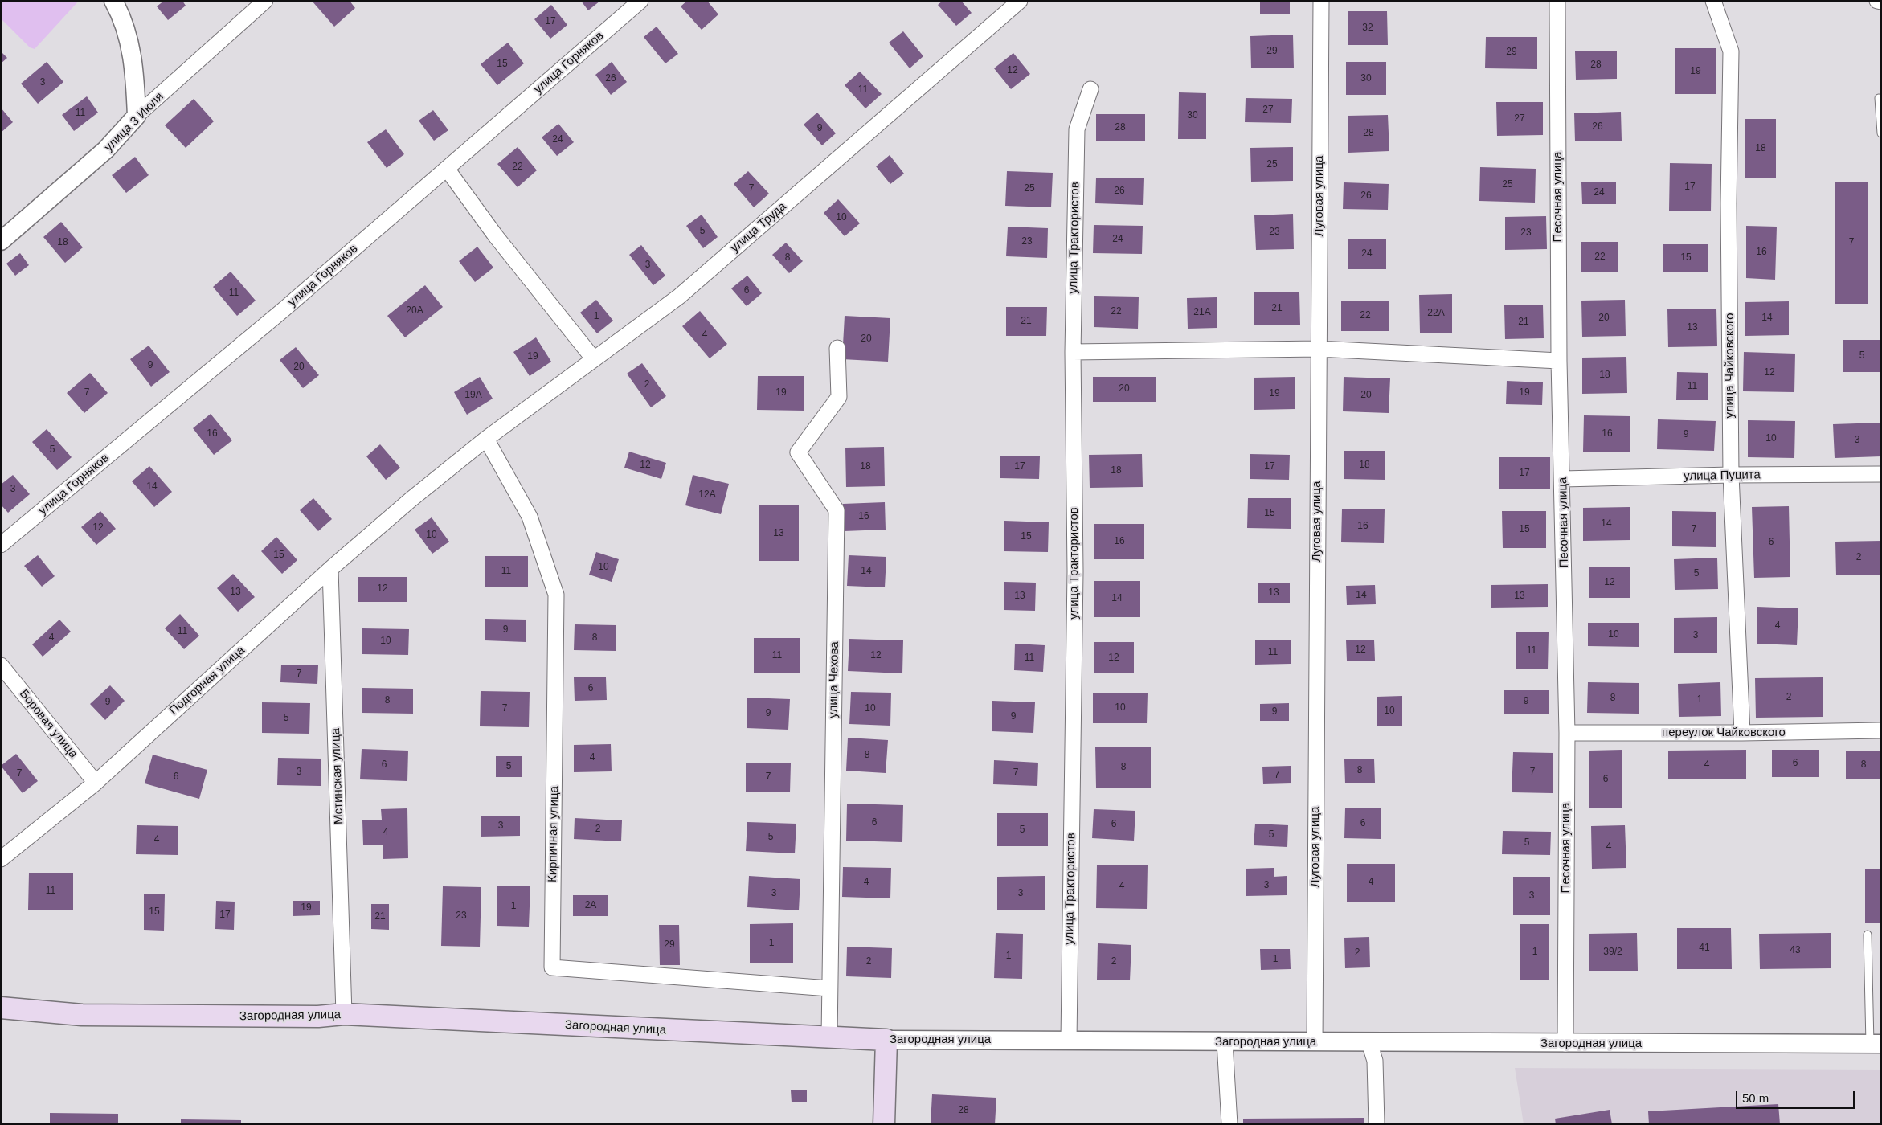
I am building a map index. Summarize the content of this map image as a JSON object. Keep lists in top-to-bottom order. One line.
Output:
{"streets":{"main road":["Загородная улица"],"street":["улица Горняков","улица 3 Июля","Луговая улица","Песочная улица","улица Труда","улица Трактористов","улица Чайковского","улица Пуцита","улица Чехова","Подгорная улица","Боровая улица","переулок Чайковского","Мстинская улица","Кирпичная улица"]},"crossings":[["Луговая улица","Загородная улица"],["Песочная улица","улица Пуцита"],["Песочная улица","переулок Чайковского"],["Песочная улица","Загородная улица"],["улица Труда","Подгорная улица"],["улица Труда","Кирпичная улица"],["улица Трактористов","Загородная улица"],["улица Чайковского","улица Пуцита"],["улица Чайковского","переулок Чайковского"],["улица Чехова","Кирпичная улица"],["улица Чехова","Загородная улица"],["Подгорная улица","Боровая улица"],["Подгорная улица","Мстинская улица"],["Мстинская улица","Загородная улица"]],"house_numbers":["17","32","29","29","15","28","12","19","26","30","3","11","27","11","30","27","26","28","9","28","24","18","25","22","25","17","7","25","26","24","26","10","5","23","23","24","23","18","7","16","24","22","8","15","3","6","11","21","20А","22","21А","22А","22","1","20","14","21","21","13","4","20","5","19","9","20","12","18","2","11","20","7","19","19","19","19А","20","16","16","9","10","3","5","12","18","18","17","17","18","17","14","3","12А","15","16","14","16","12","15","7","13","10","15","16","6","15","2","10","11","14","5","12","12","13","13","14","13","13","14","4","9","11","10","3","4","8","10","12","11","11","11","12","11","12","7","6","2","8","1","8","9","9","10","7","10","10","9","9","9","5","8","4","6","6","4","8","5","8","8","3","7","7","7","7","6","7","6","6","6","6","3","2","5","4","5","5","4","5","4","4","4","3","4","11","3","3","3","2А","1","19","15","17","23","21","1","29","41","43","1","39/2","2","1","1","2","2","28"],"scale_bar":"50 m"}
